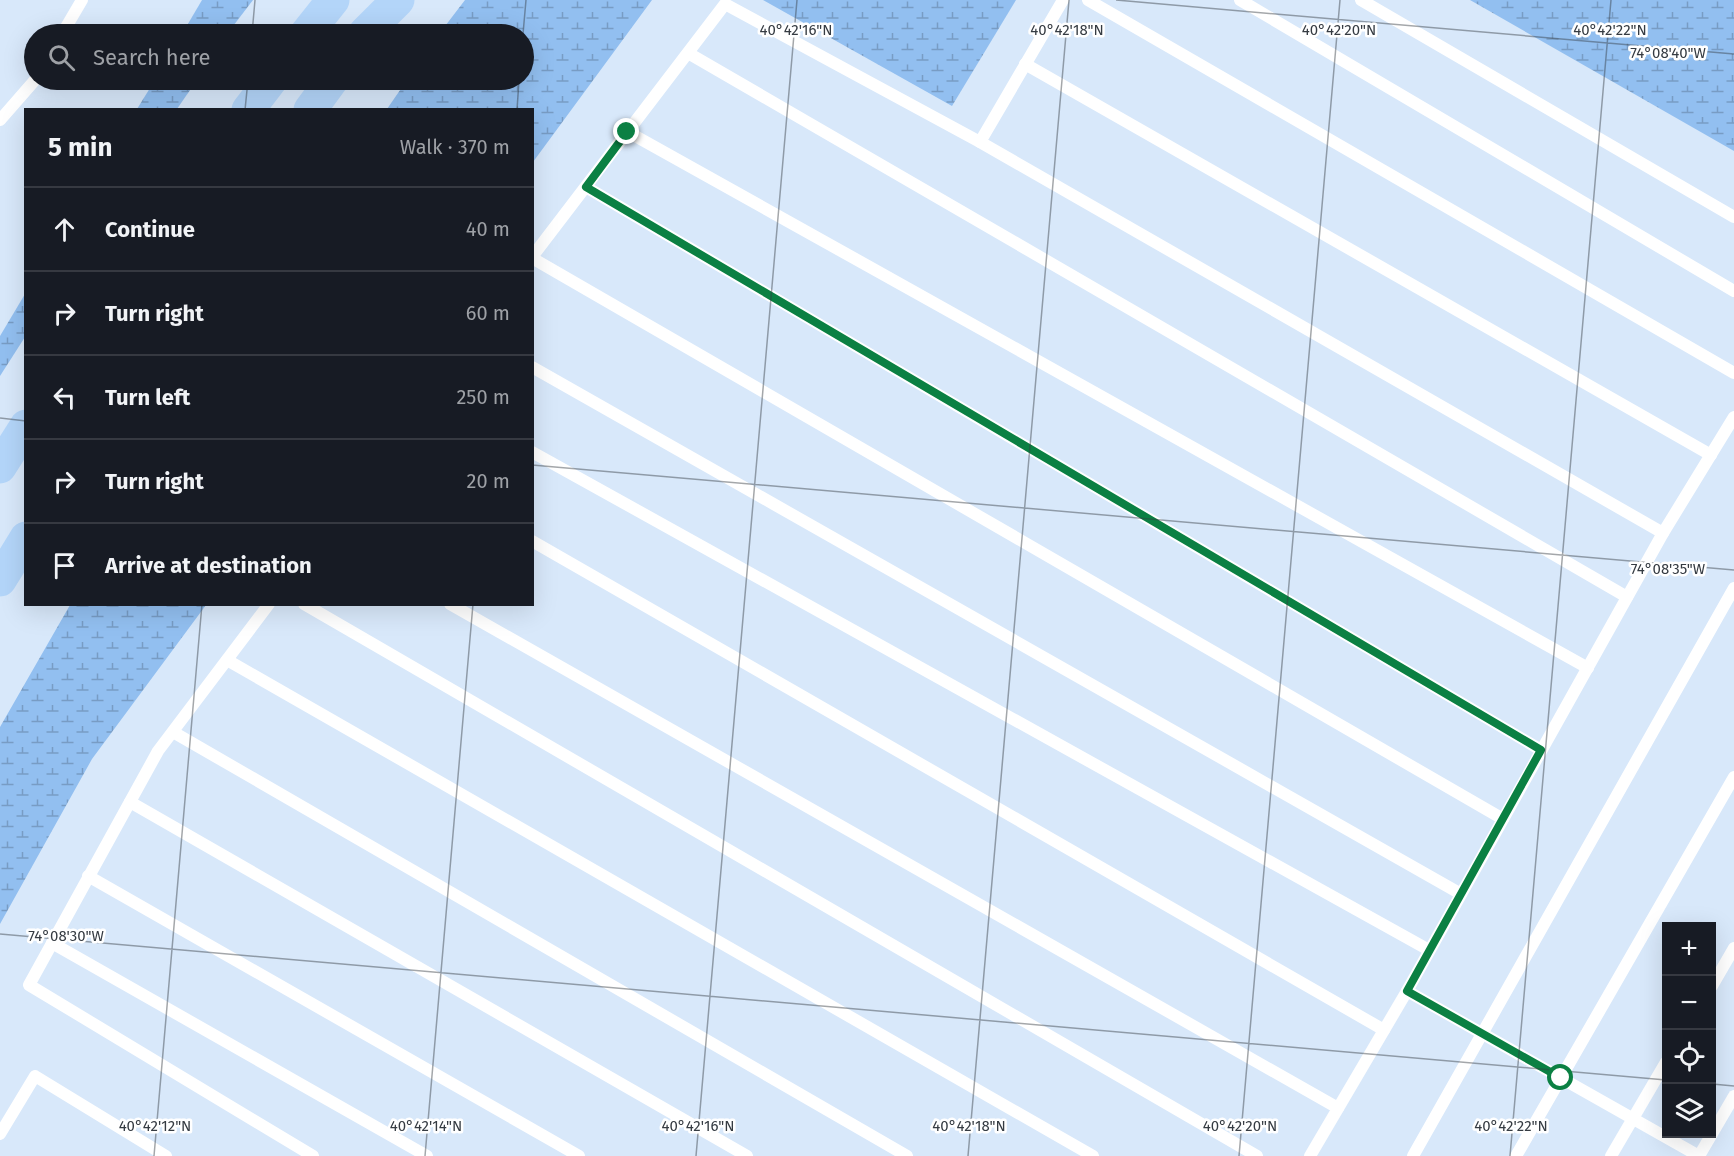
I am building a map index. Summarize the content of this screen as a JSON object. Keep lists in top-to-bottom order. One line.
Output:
{"page":{"search":"Search here","heading":["5 min","Walk · 370 m"],"list":[["Continue","40 m"],["Turn right","60 m"],["Turn left","250 m"],["Turn right","20 m"],"Arrive at destination"],"map_buttons":["+","−"]},"coordinates":["40°42'16\"N","40°42'18\"N","40°42'20\"N","40°42'22\"N","74°08'40\"W","74°08'35\"W","74°08'30\"W","40°42'12\"N","40°42'14\"N"]}
